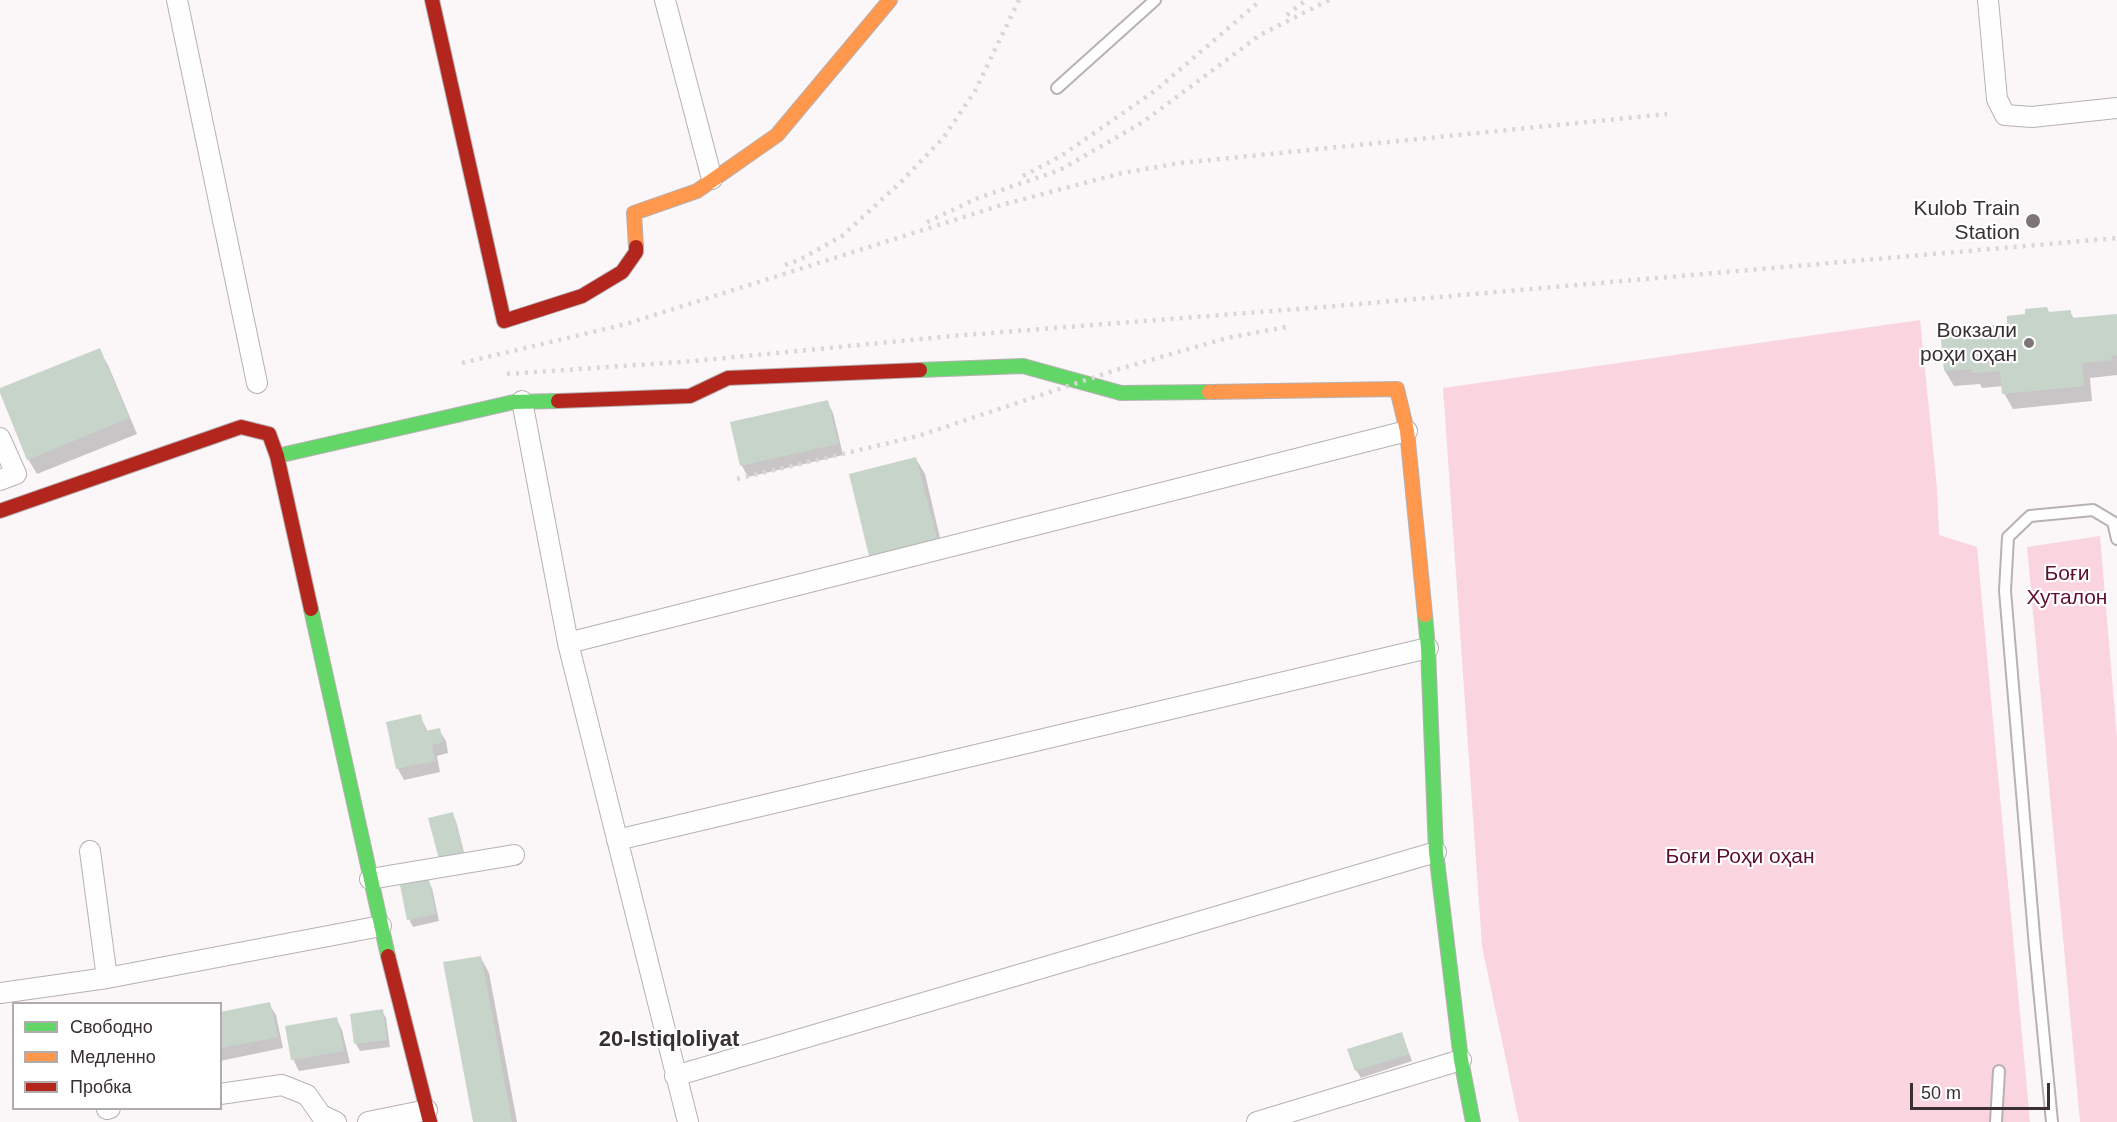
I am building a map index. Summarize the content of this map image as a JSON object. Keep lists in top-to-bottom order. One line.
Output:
{"districts":["20-Istiqloliyat"],"parks":["Боғи Хуталон","Боғи Роҳи оҳан"],"places":["Kulob Train Station","Вокзали роҳи оҳан"],"legend":["Свободно","Медленно","Пробка"],"scale_bar":"50 m"}
